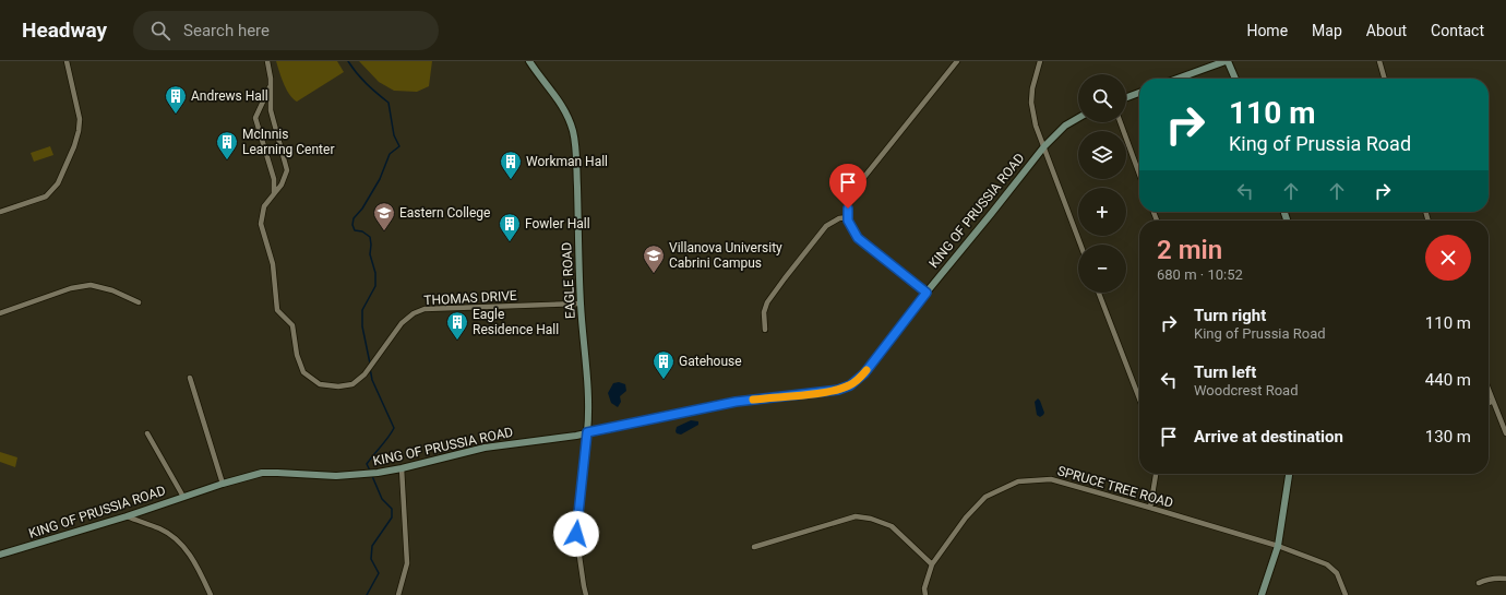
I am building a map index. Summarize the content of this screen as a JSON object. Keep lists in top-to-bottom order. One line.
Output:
{"streets":{"street":["KING OF PRUSSIA ROAD","EAGLE ROAD","THOMAS DRIVE","SPRUCE TREE ROAD"]},"crossings":[["KING OF PRUSSIA ROAD","EAGLE ROAD"],["EAGLE ROAD","THOMAS DRIVE"]],"places":{"building":["Andrews Hall","McInnis Learning Center","Workman Hall","Fowler Hall","Eagle Residence Hall","Gatehouse"],"school or university":["Eastern College","Villanova University Cabrini Campus"]},"page":{"header":"Headway","search":"Search here","nav":["Home","Map","About","Contact"],"map_buttons":["+","−"],"turn":["110 m","King of Prussia Road"],"heading":["2 min","680 m · 10:52"],"list":[{"name":"Turn right","note":"King of Prussia Road","value":"110 m"},{"name":"Turn left","note":"Woodcrest Road","value":"440 m"},{"name":"Arrive at destination","value":"130 m"}]}}
